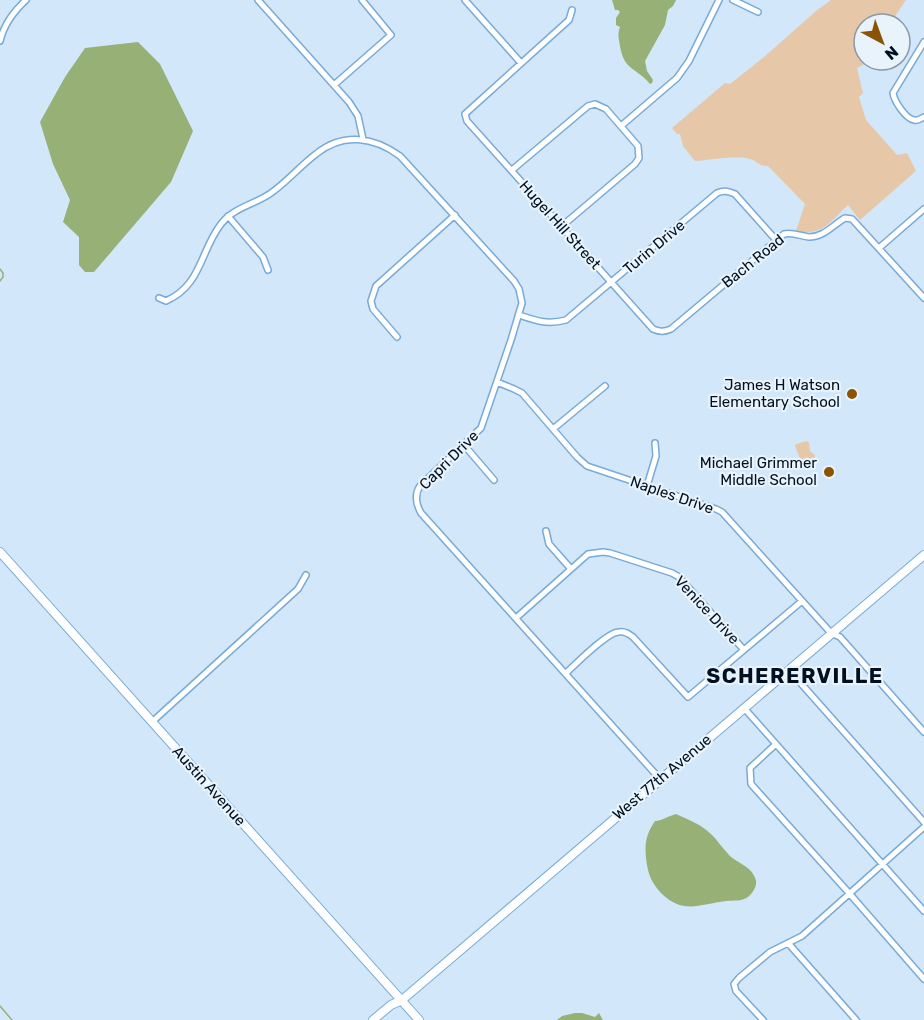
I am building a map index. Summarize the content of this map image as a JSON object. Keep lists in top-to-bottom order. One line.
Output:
{"streets":{"street":["Hugel Hill Street","Turin Drive","Bach Road","Capri Drive","Naples Drive","Venice Drive","West 77th Avenue","Austin Avenue"]},"crossings":[["Hugel Hill Street","Turin Drive"],["Hugel Hill Street","Bach Road"],["Turin Drive","Bach Road"],["Turin Drive","Capri Drive"],["Capri Drive","Naples Drive"],["Capri Drive","Venice Drive"],["Capri Drive","West 77th Avenue"],["Naples Drive","West 77th Avenue"],["West 77th Avenue","Austin Avenue"]],"districts":["SCHERERVILLE"],"places":["James H Watson Elementary School","Michael Grimmer Middle School"],"north":"bottom right"}
